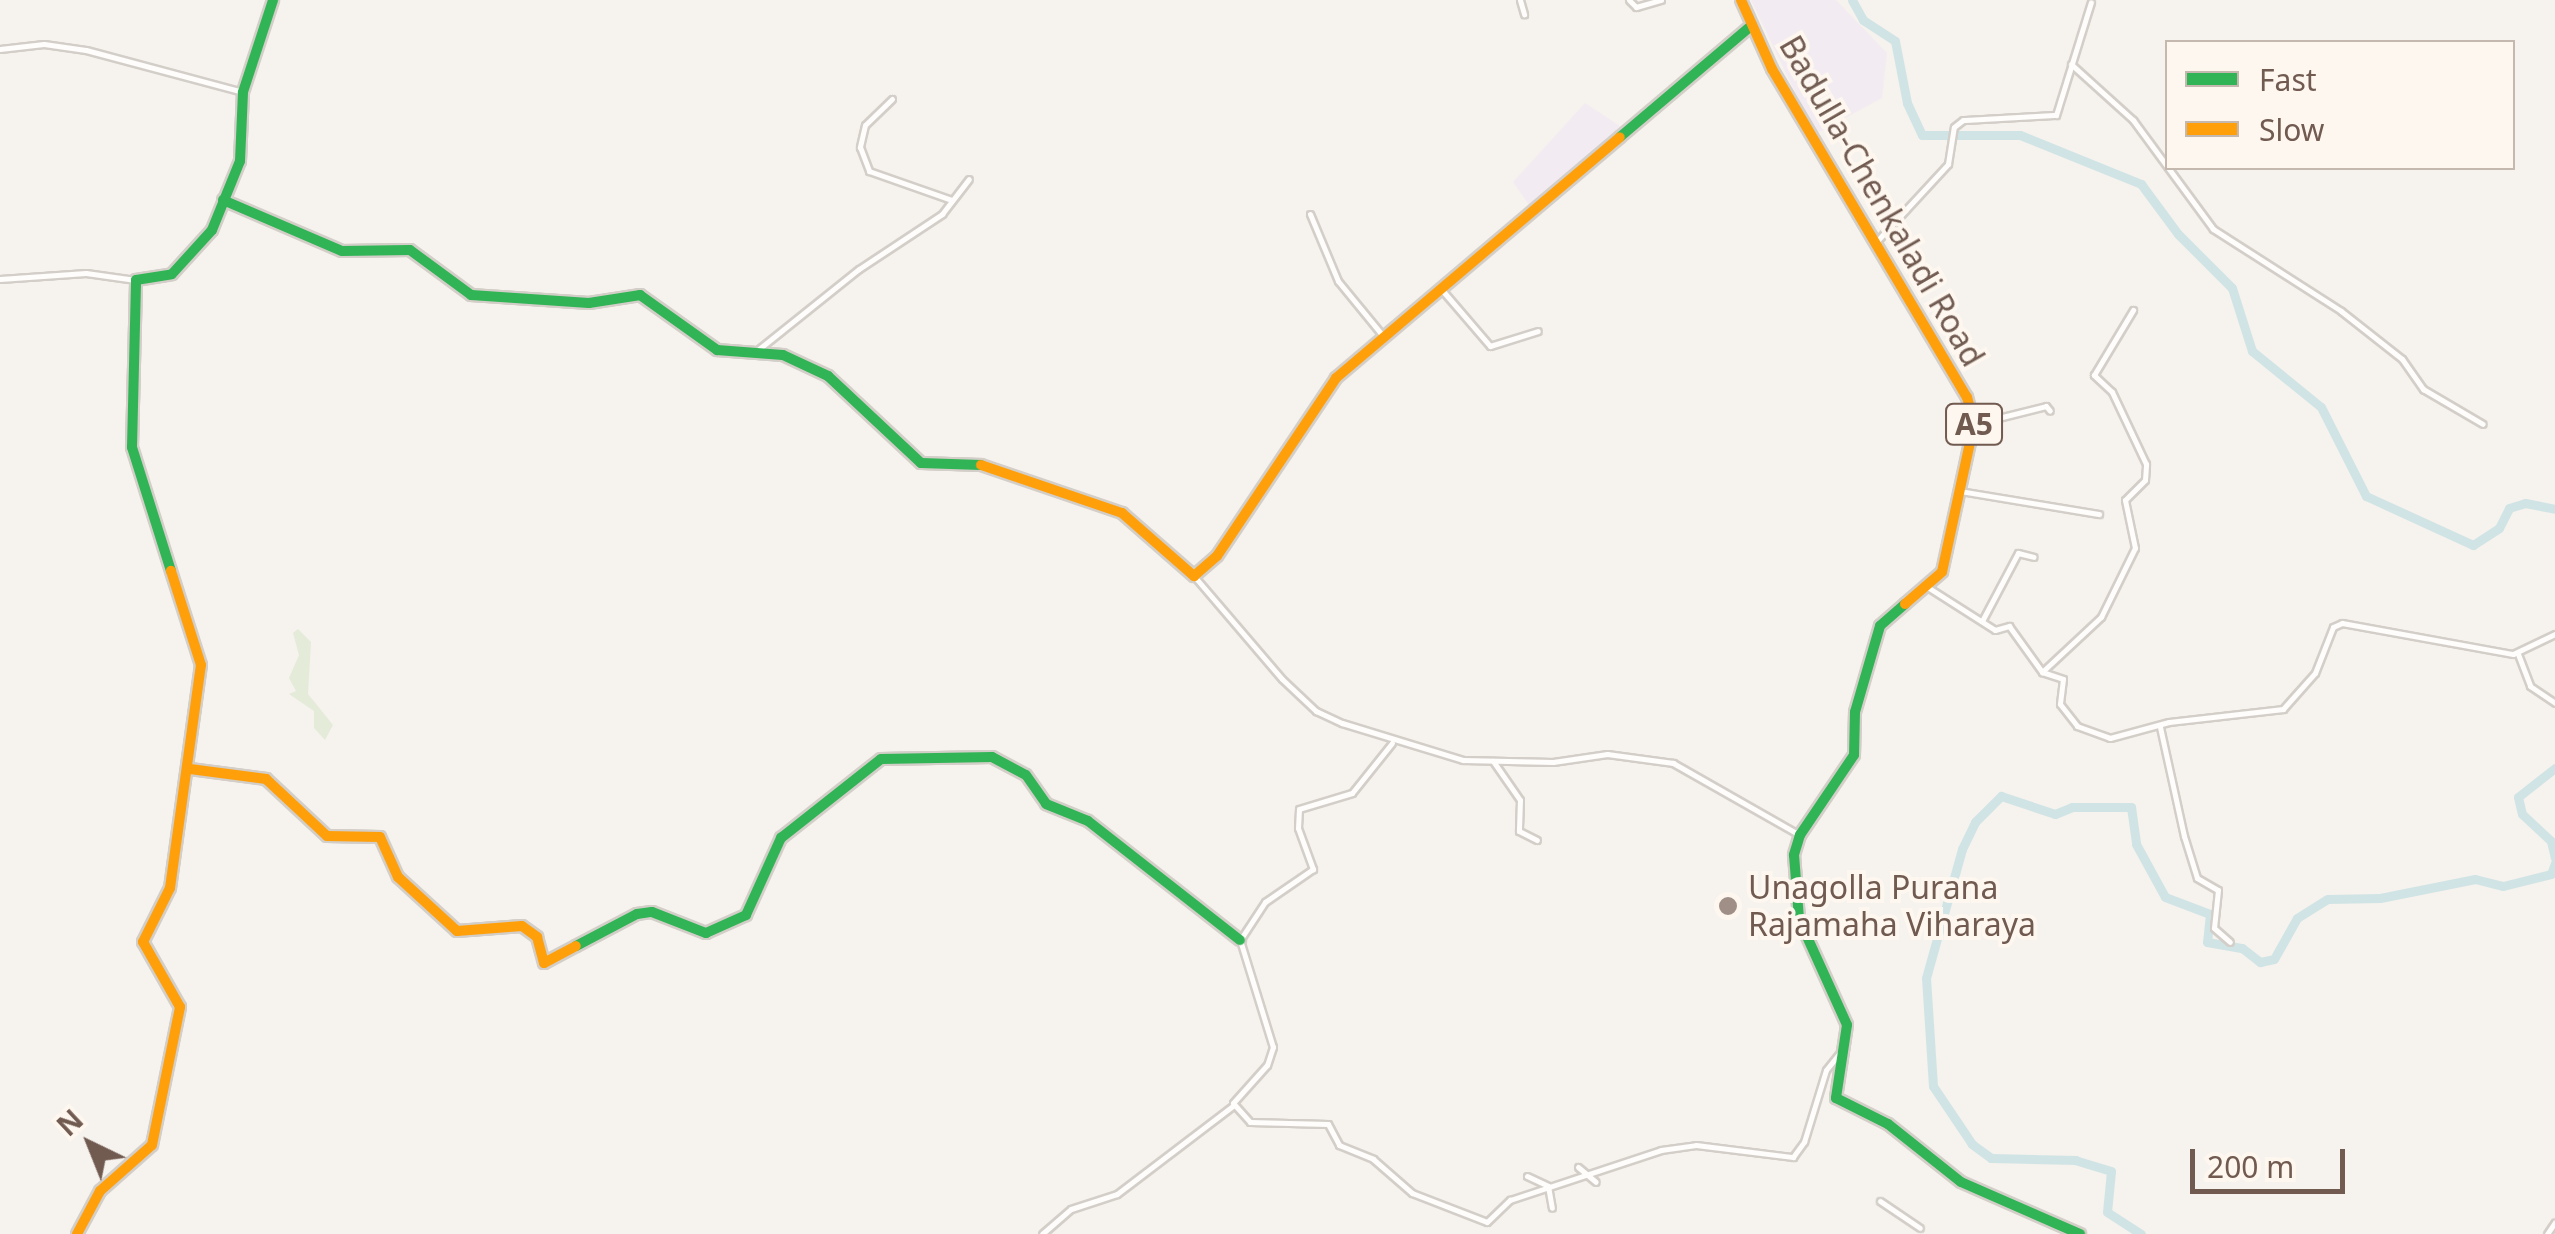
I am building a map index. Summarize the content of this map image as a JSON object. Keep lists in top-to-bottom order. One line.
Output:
{"streets":{"main road":["Badulla-Chenkaladi Road","A5"]},"crossings":[["Badulla-Chenkaladi Road","A5"]],"places":["Unagolla Purana Rajamaha Viharaya"],"legend":["Fast","Slow"],"scale_bar":"200 m","north":"top left"}
